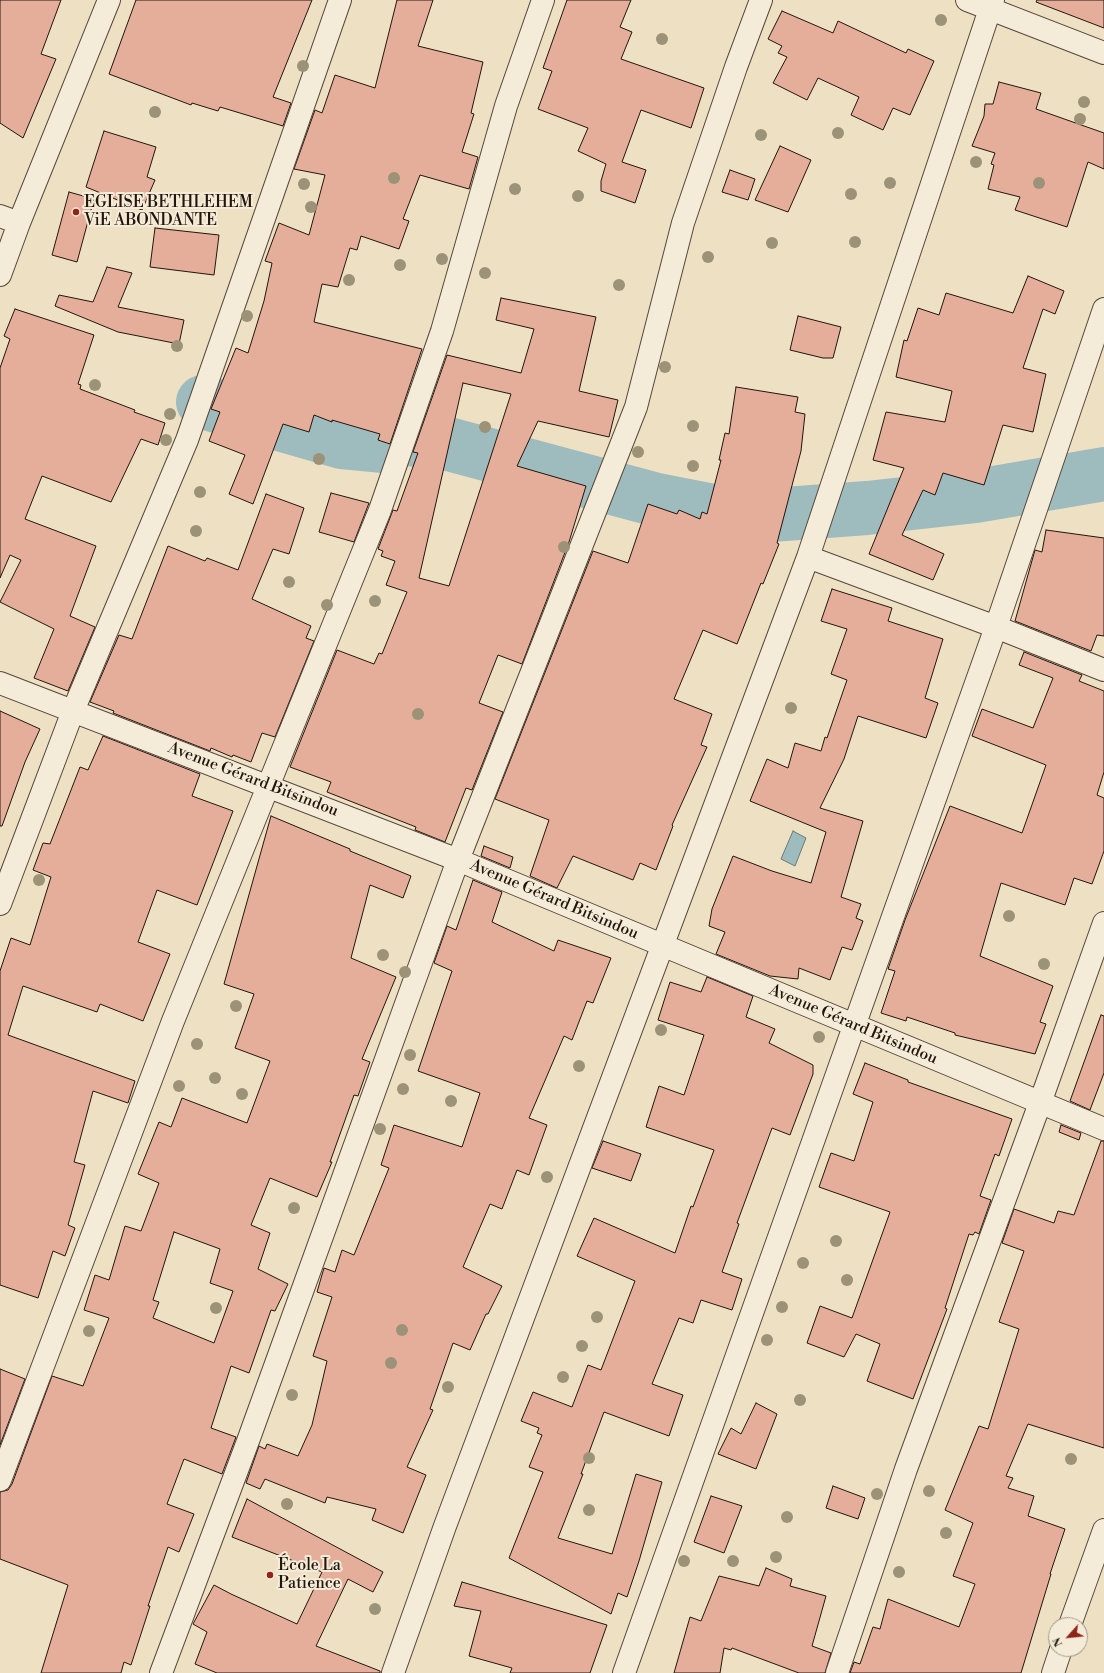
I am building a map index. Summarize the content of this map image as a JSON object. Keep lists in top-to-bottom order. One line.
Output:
{"streets":{"street":["Avenue Gérard Bitsindou"]},"places":["EGLISE BETHLEHEM ViE ABONDANTE","École La Patience"],"north":"bottom left"}
